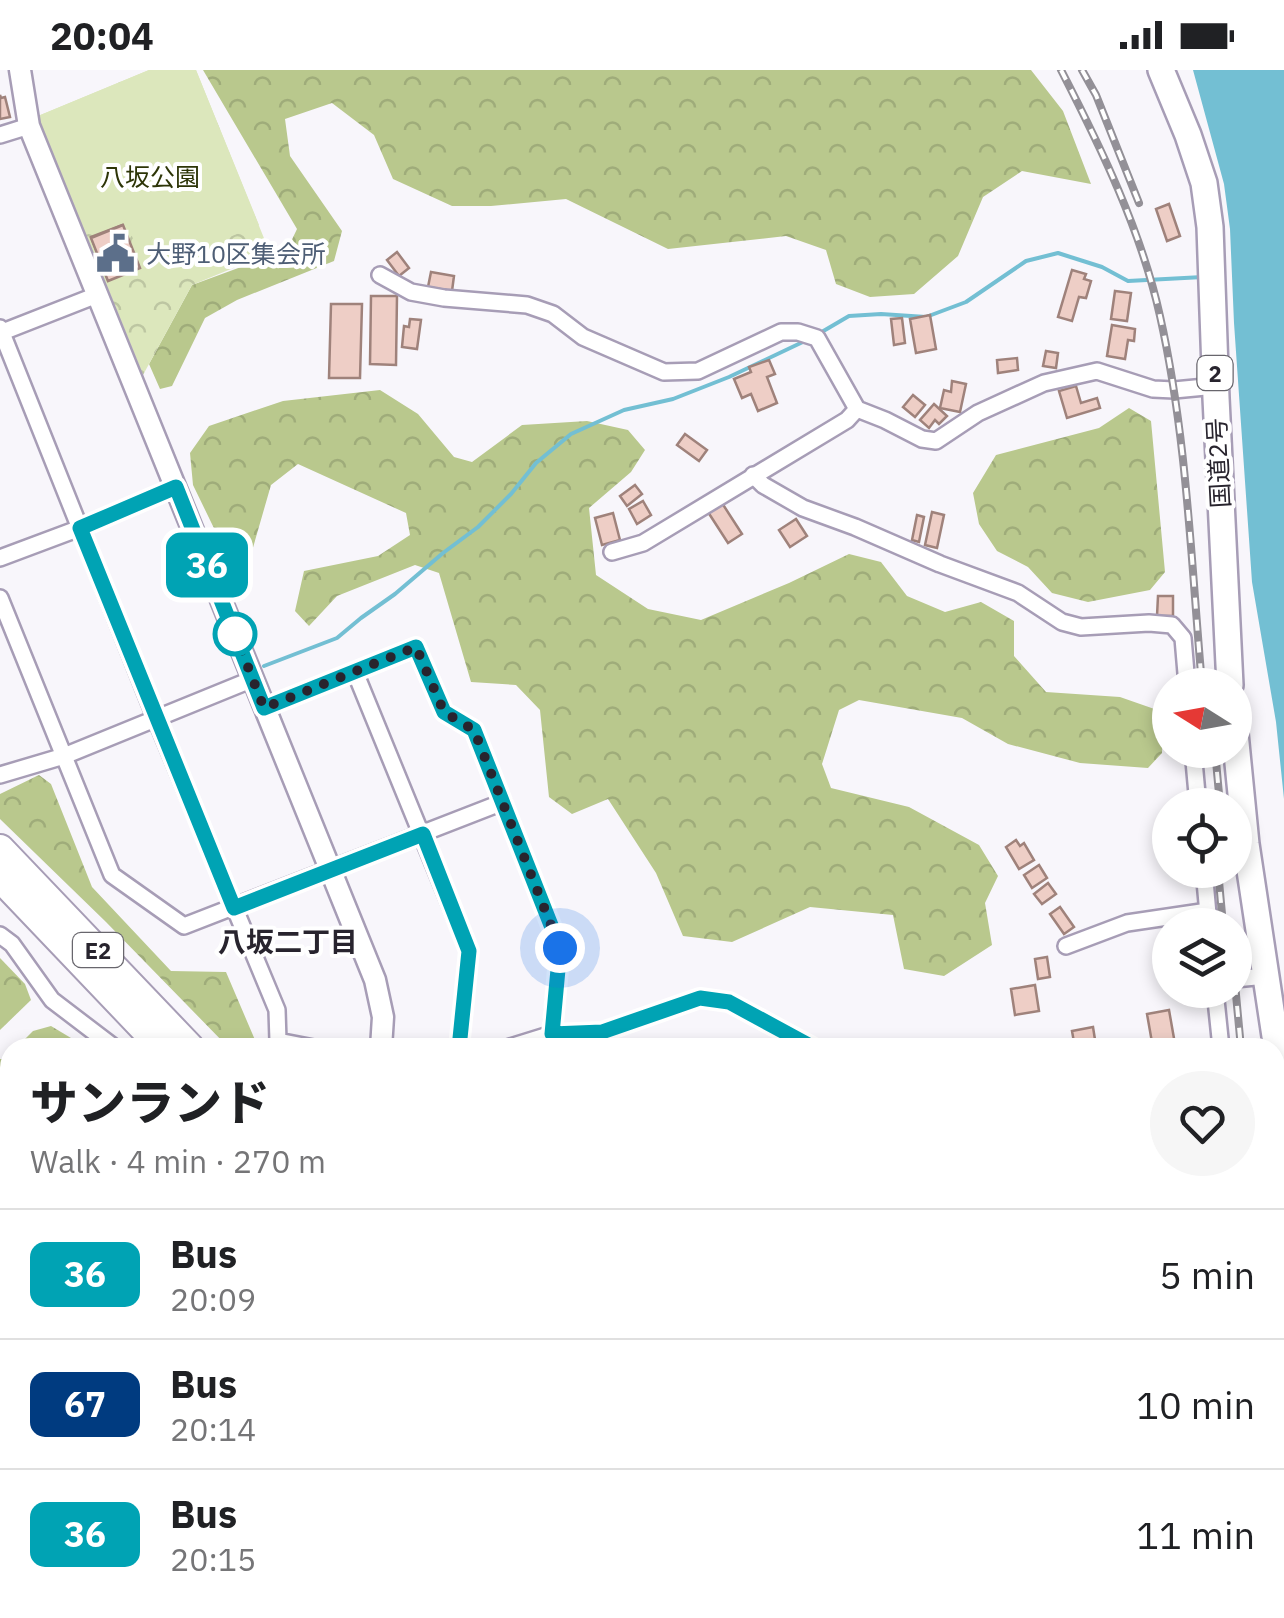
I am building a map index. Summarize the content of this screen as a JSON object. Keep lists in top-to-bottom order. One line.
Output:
{"streets":{"highway":["2","国道2号","E2"]},"districts":["八坂二丁目"],"parks":["八坂公園"],"places":{"public building":["大野10区集会所"]},"lines":["bus line 36"],"north":"left","page":{"status":"20:04","on_map":"36","heading":["サンランド","Walk · 4 min · 270 m"],"list":[{"mark":"36","name":"Bus","note":"20:09","value":"5 min"},{"mark":"67","name":"Bus","note":"20:14","value":"10 min"},{"mark":"36","name":"Bus","note":"20:15","value":"11 min"}]}}
